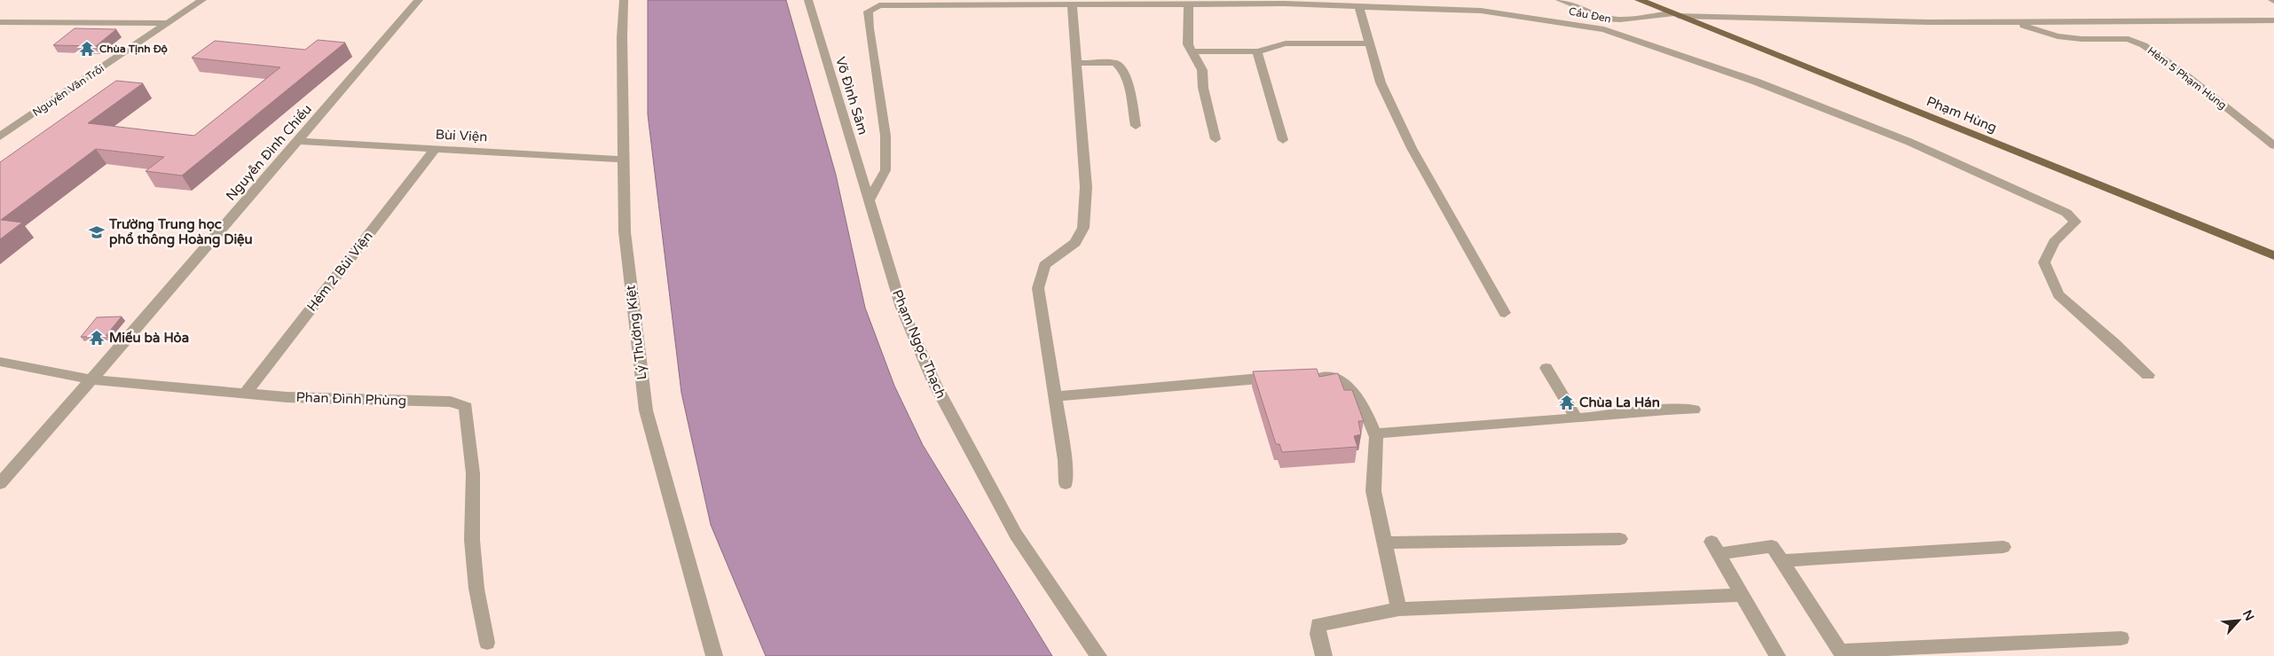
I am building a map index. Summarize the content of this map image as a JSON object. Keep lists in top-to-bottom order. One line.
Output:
{"streets":{"main road":["Phạm Hùng"],"street":["Cầu Đen","Hẻm 5 Phạm Hùng","Nguyễn Văn Trỗi","Võ Đình Sâm","Bùi Viện","Nguyễn Đình Chiểu","Hẻm 2 Bùi Viện","Lý Thường Kiệt","Phạm Ngọc Thạch","Phan Đình Phùng"]},"crossings":[["Cầu Đen","Võ Đình Sâm"],["Cầu Đen","Phạm Ngọc Thạch"],["Võ Đình Sâm","Phạm Ngọc Thạch"],["Bùi Viện","Nguyễn Đình Chiểu"],["Bùi Viện","Hẻm 2 Bùi Viện"],["Bùi Viện","Lý Thường Kiệt"],["Nguyễn Đình Chiểu","Phan Đình Phùng"],["Hẻm 2 Bùi Viện","Phan Đình Phùng"]],"places":{"temple":["Chùa Tịnh Độ","Miếu bà Hỏa","Chùa La Hán"],"school or university":["Trường Trung học phổ thông Hoàng Diệu"]},"north":"top right"}
